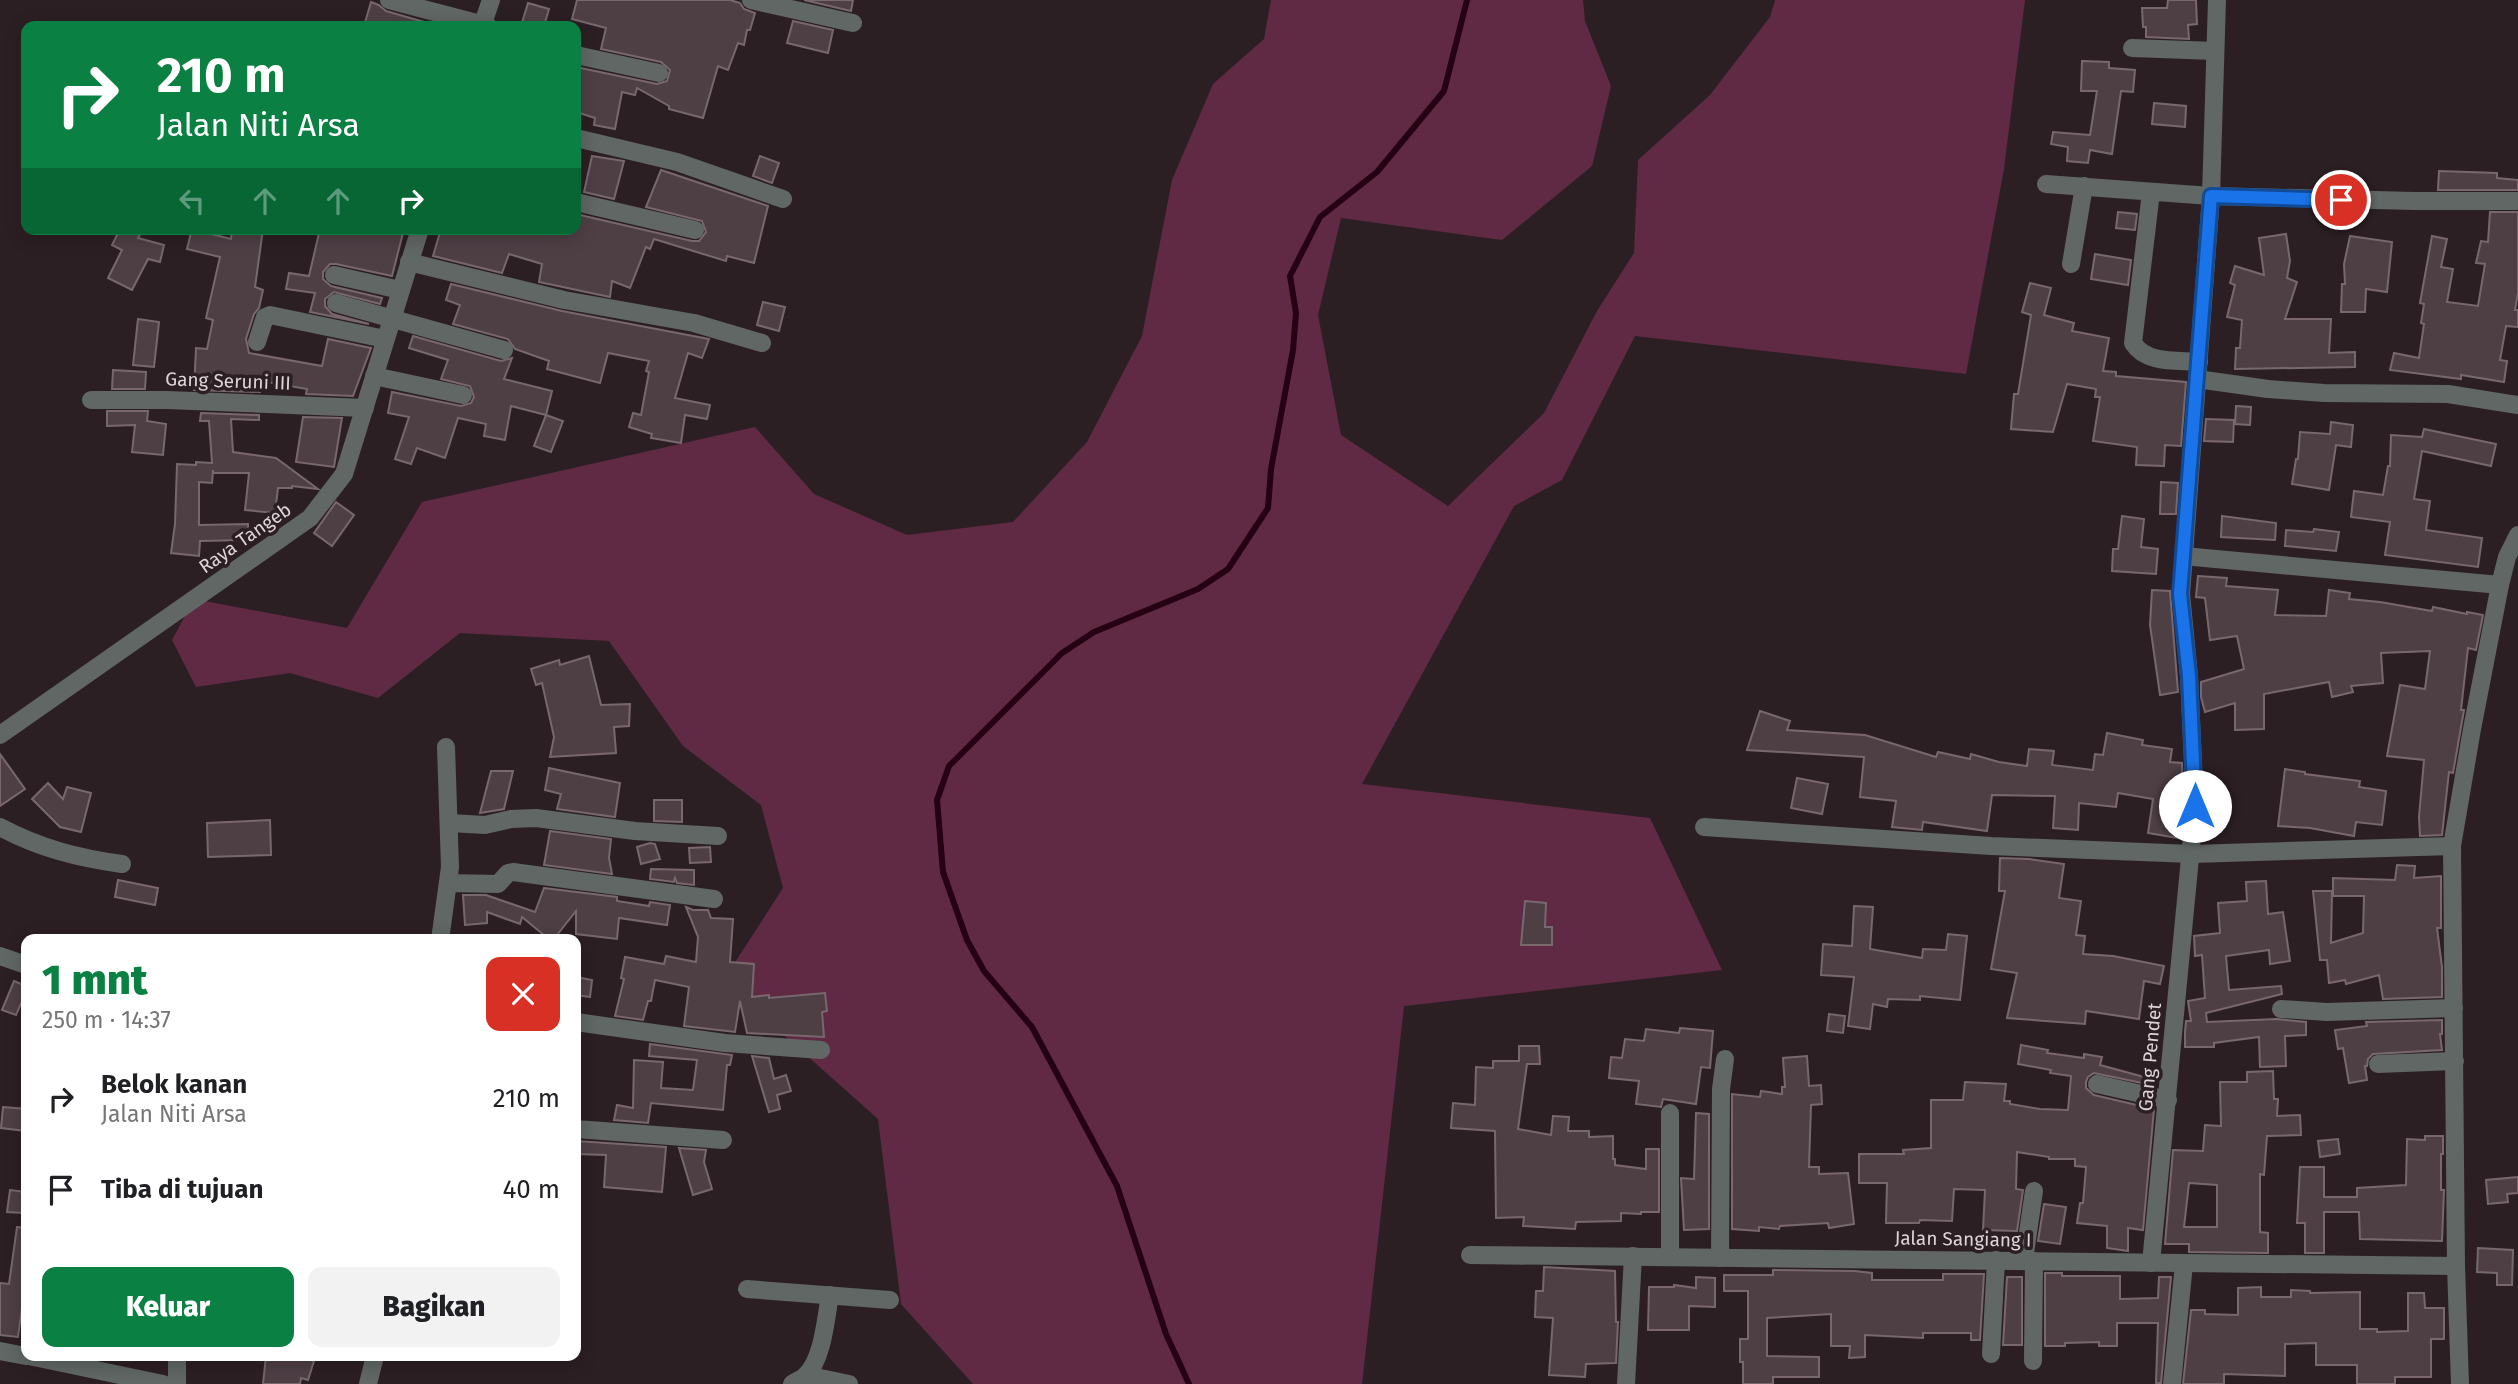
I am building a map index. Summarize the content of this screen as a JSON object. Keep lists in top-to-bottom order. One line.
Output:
{"streets":{"street":["Gang Seruni III","Raya Tangeb","Gang Pendet","Jalan Sangiang I"]},"crossings":[["Gang Seruni III","Raya Tangeb"],["Gang Pendet","Jalan Sangiang I"]],"page":{"turn":["210 m","Jalan Niti Arsa"],"heading":["1 mnt","250 m · 14:37"],"list":[{"name":"Belok kanan","note":"Jalan Niti Arsa","value":"210 m"},{"name":"Tiba di tujuan","value":"40 m"}],"buttons":["Keluar","Bagikan"]}}
